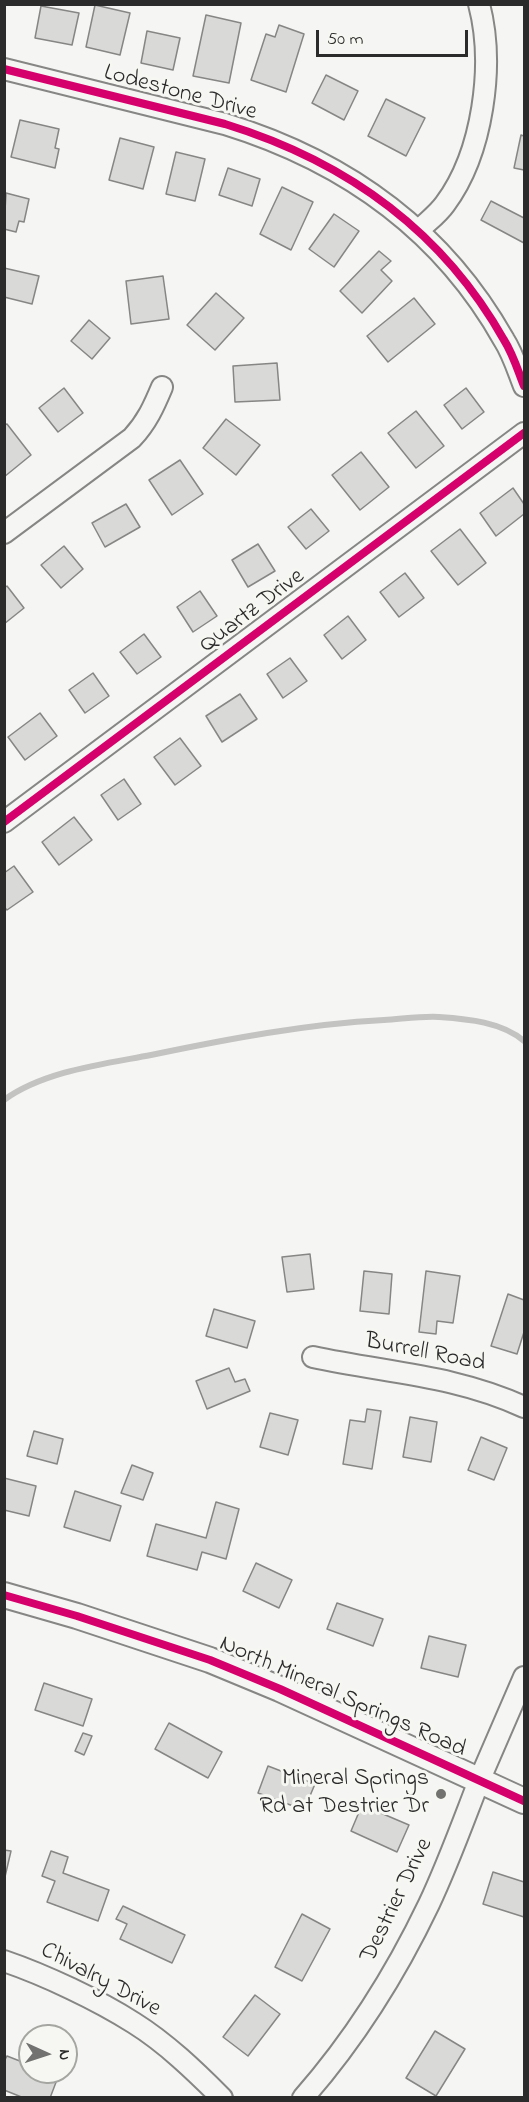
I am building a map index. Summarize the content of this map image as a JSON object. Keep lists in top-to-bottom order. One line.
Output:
{"streets":{"street":["Lodestone Drive","Quartz Drive","Burrell Road","North Mineral Springs Road","Destrier Drive","Chivalry Drive"]},"crossings":[["North Mineral Springs Road","Destrier Drive"]],"places":["Mineral Springs Rd at Destrier Dr"],"scale_bar":"50 m","north":"right"}
